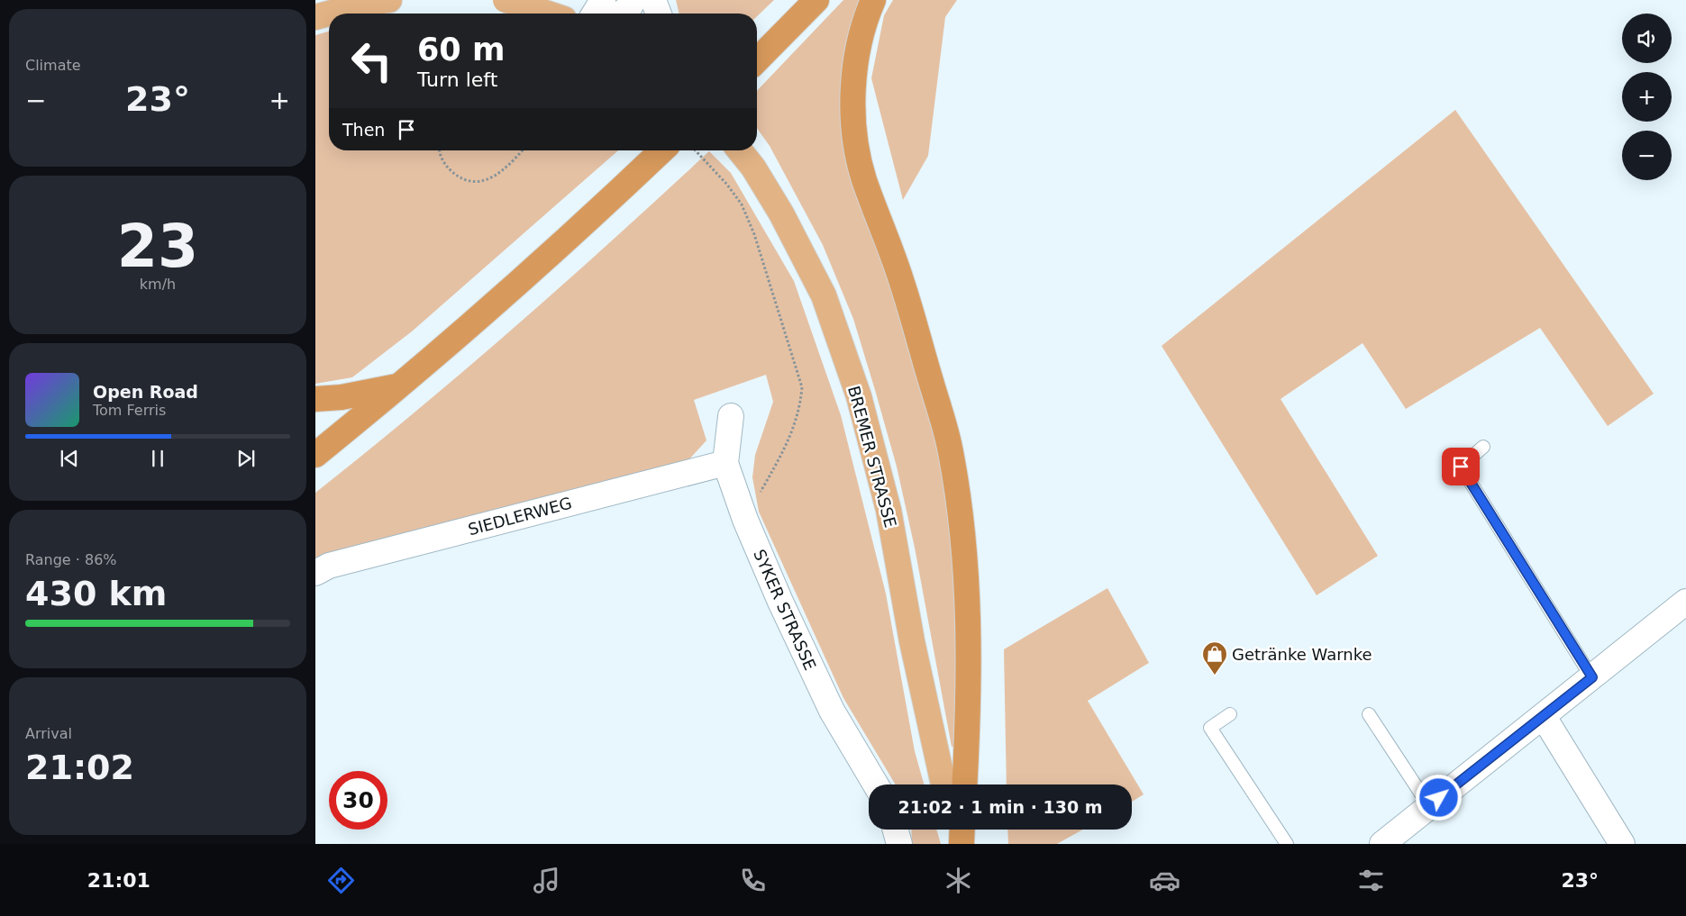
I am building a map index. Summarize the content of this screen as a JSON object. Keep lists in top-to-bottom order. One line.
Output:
{"streets":{"main road":["BREMER STRASSE"],"street":["SIEDLERWEG","SYKER STRASSE"]},"crossings":[["SIEDLERWEG","SYKER STRASSE"]],"places":{"shop":["Getränke Warnke"]},"page":{"tile":["Climate",["23","km/h"],["Range · 86%","430 km"],["Arrival","21:02"]],"map_buttons":["+","−"],"turn":["60 m","Turn left"],"heat":["−","23°","+"],"then":"Then","song":["Open Road","Tom Ferris"],"limit":"30","trip":"21:02 · 1 min · 130 m","tabs":["21:01","23°"]}}
